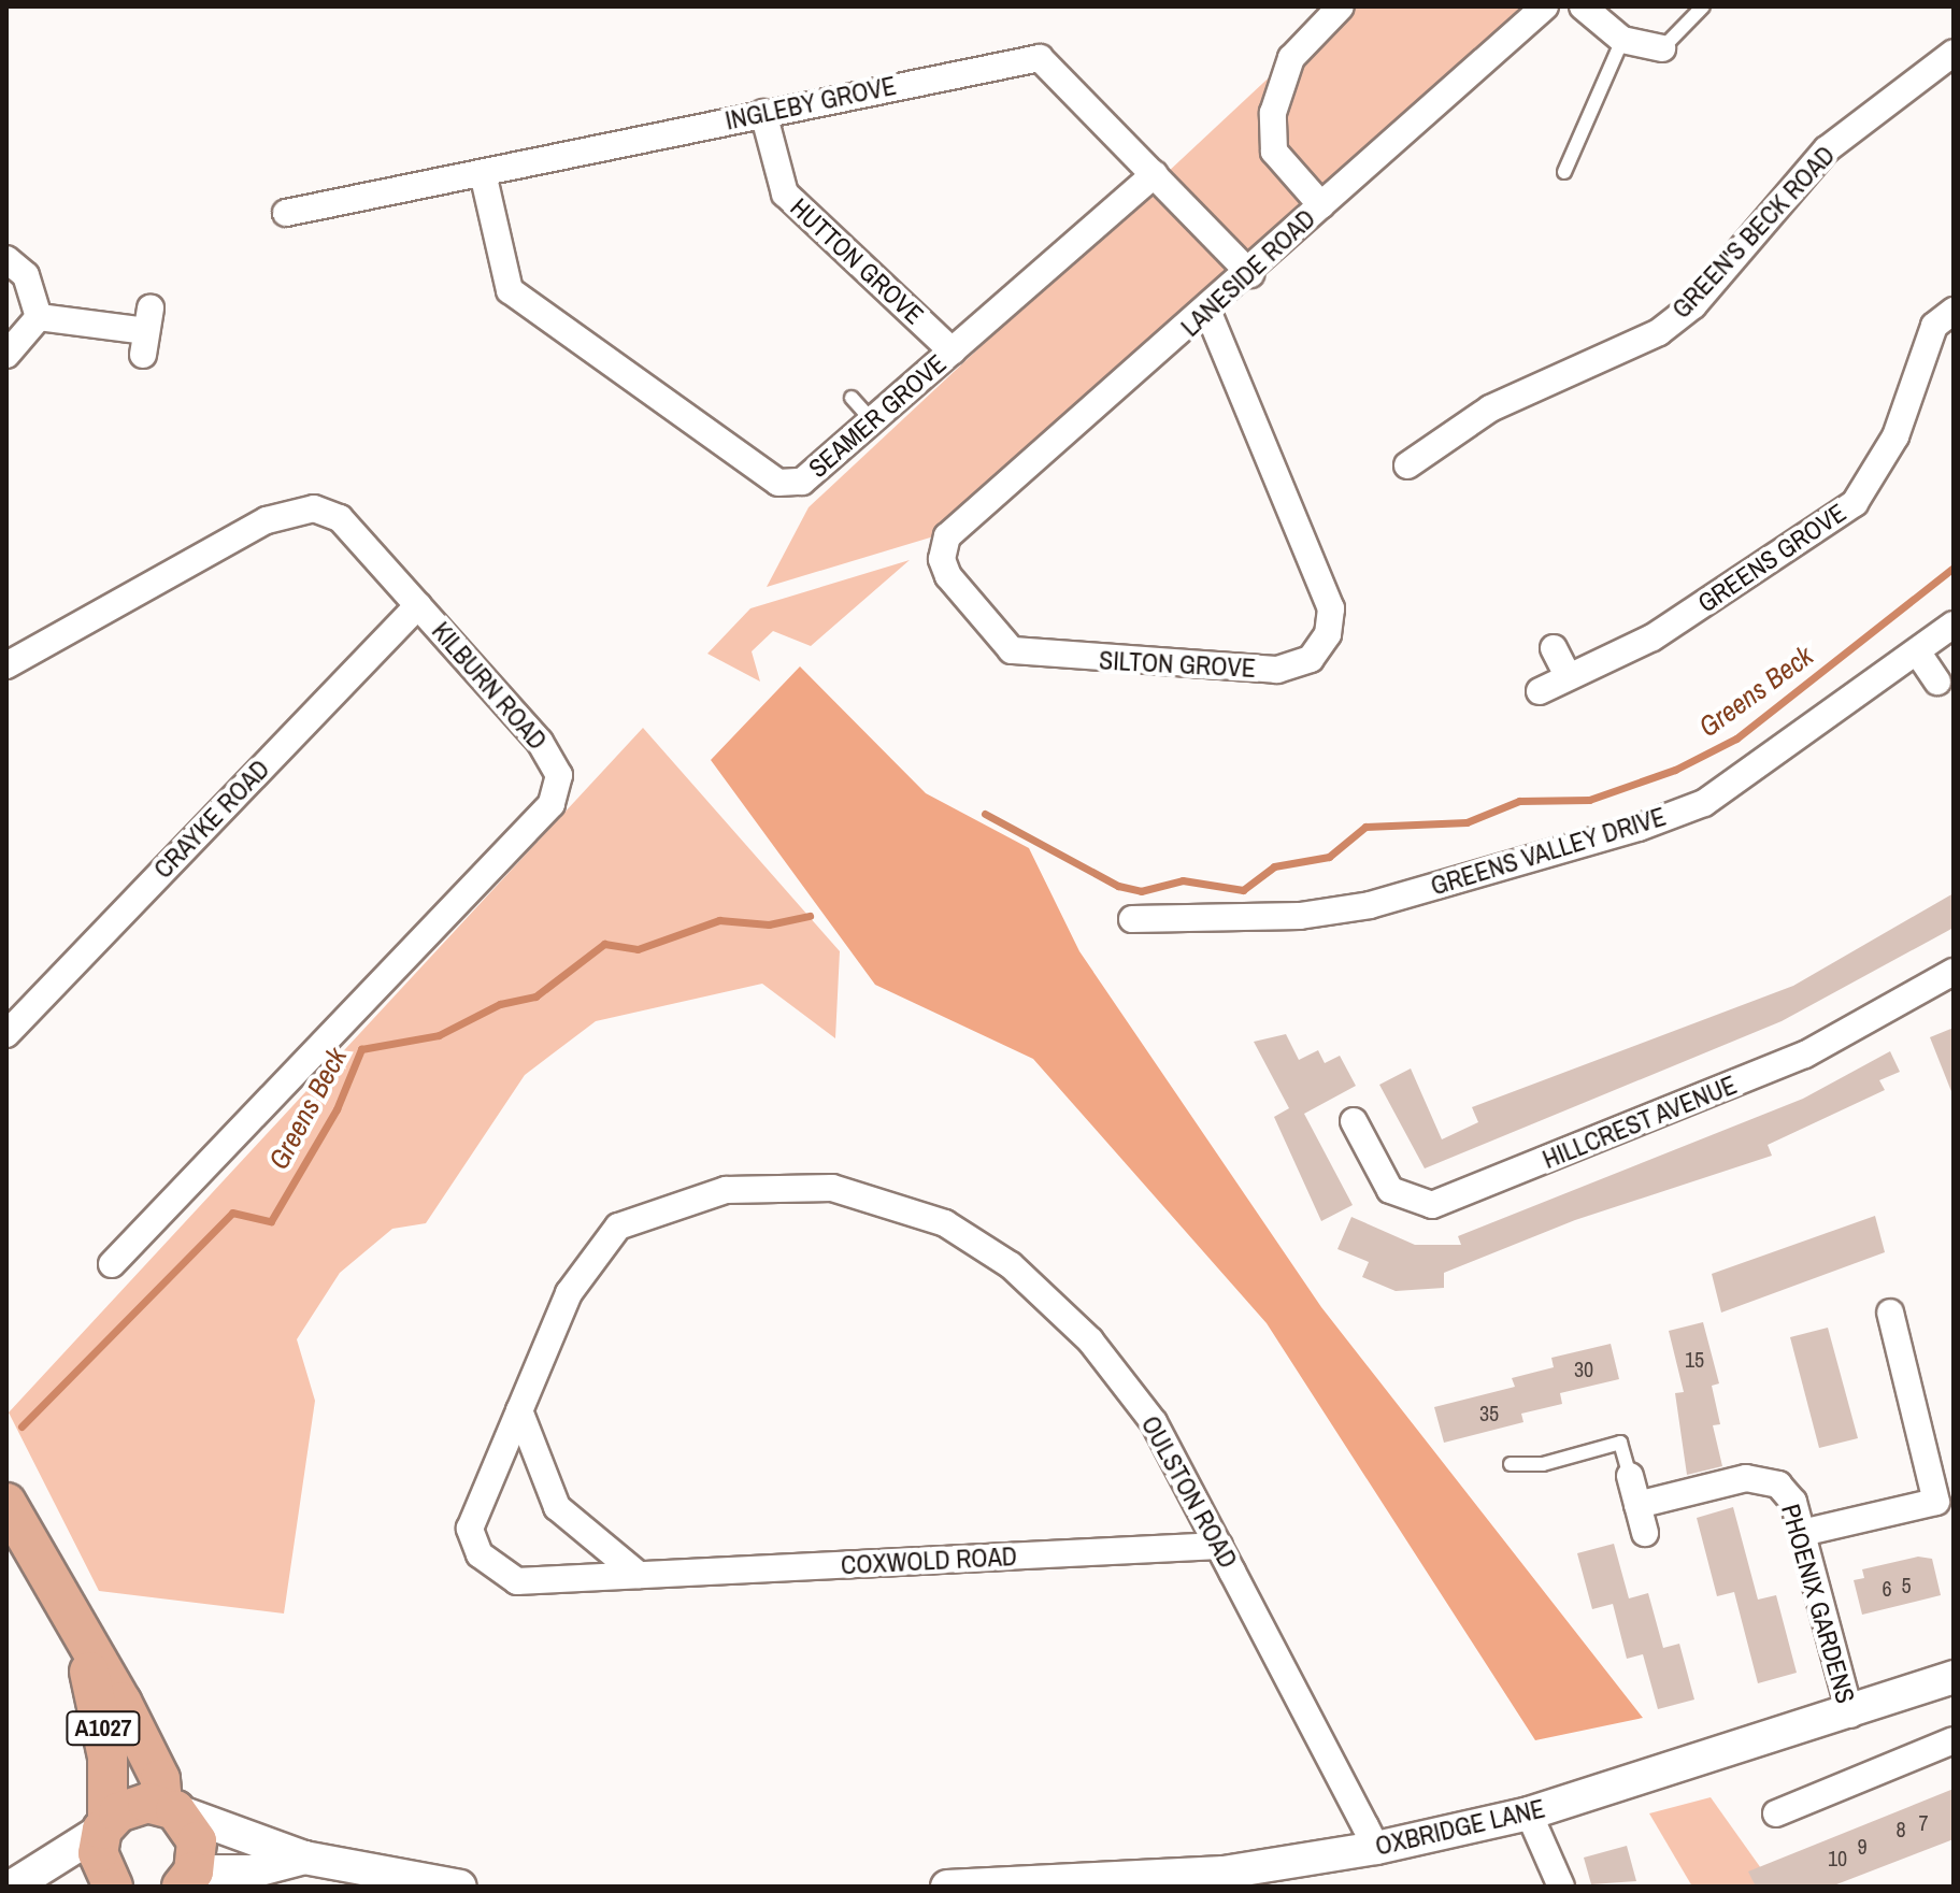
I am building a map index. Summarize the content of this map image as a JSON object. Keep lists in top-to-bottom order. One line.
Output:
{"streets":{"main road":["A1027"],"street":["INGLEBY GROVE","GREEN'S BECK ROAD","HUTTON GROVE","LANESIDE ROAD","SEAMER GROVE","GREENS GROVE","SILTON GROVE","KILBURN ROAD","CRAYKE ROAD","GREENS VALLEY DRIVE","HILLCREST AVENUE","OULSTON ROAD","COXWOLD ROAD","PHOENIX GARDENS","OXBRIDGE LANE"]},"crossings":[["INGLEBY GROVE","HUTTON GROVE"],["INGLEBY GROVE","LANESIDE ROAD"],["INGLEBY GROVE","SEAMER GROVE"],["HUTTON GROVE","SEAMER GROVE"],["LANESIDE ROAD","SILTON GROVE"],["KILBURN ROAD","CRAYKE ROAD"],["OULSTON ROAD","COXWOLD ROAD"],["OULSTON ROAD","OXBRIDGE LANE"],["PHOENIX GARDENS","OXBRIDGE LANE"]],"water":["Greens Beck"],"house_numbers":["15","30","35","5","6","7","8","9","10"]}
